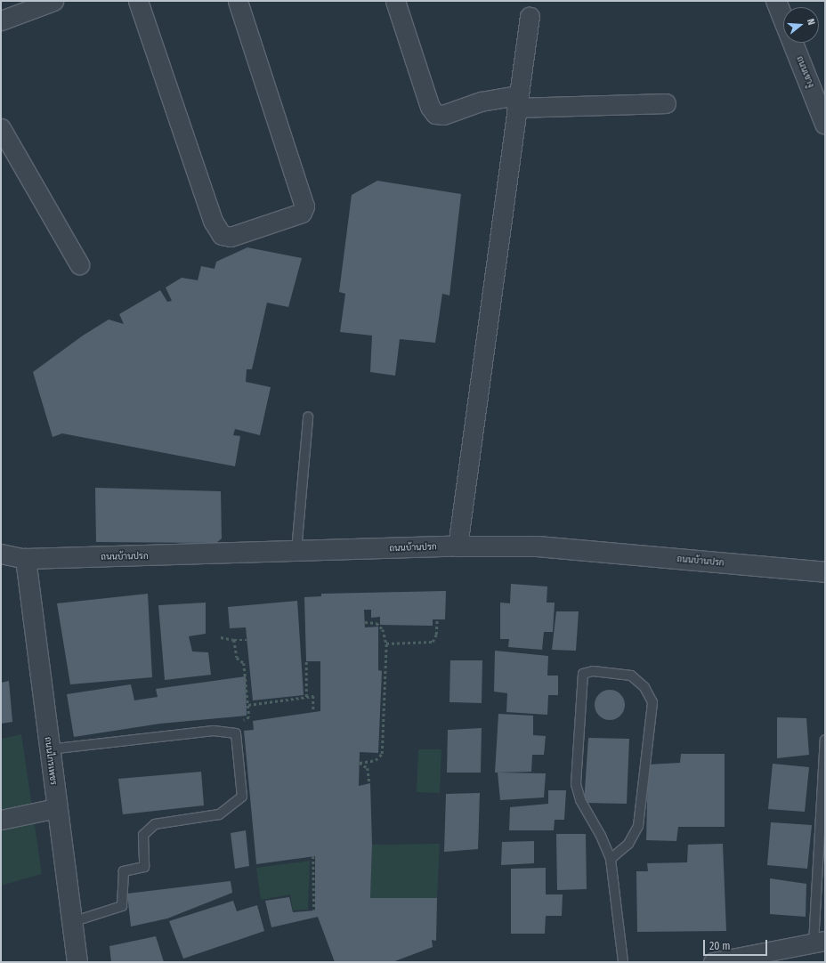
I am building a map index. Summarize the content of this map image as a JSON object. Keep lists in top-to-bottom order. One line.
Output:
{"streets":{"street":["ถนนเขางู","ถนนบ้านปรก","ถนนไกรเพชร"]},"crossings":[["ถนนบ้านปรก","ถนนไกรเพชร"]],"scale_bar":"20 m","north":"right"}
